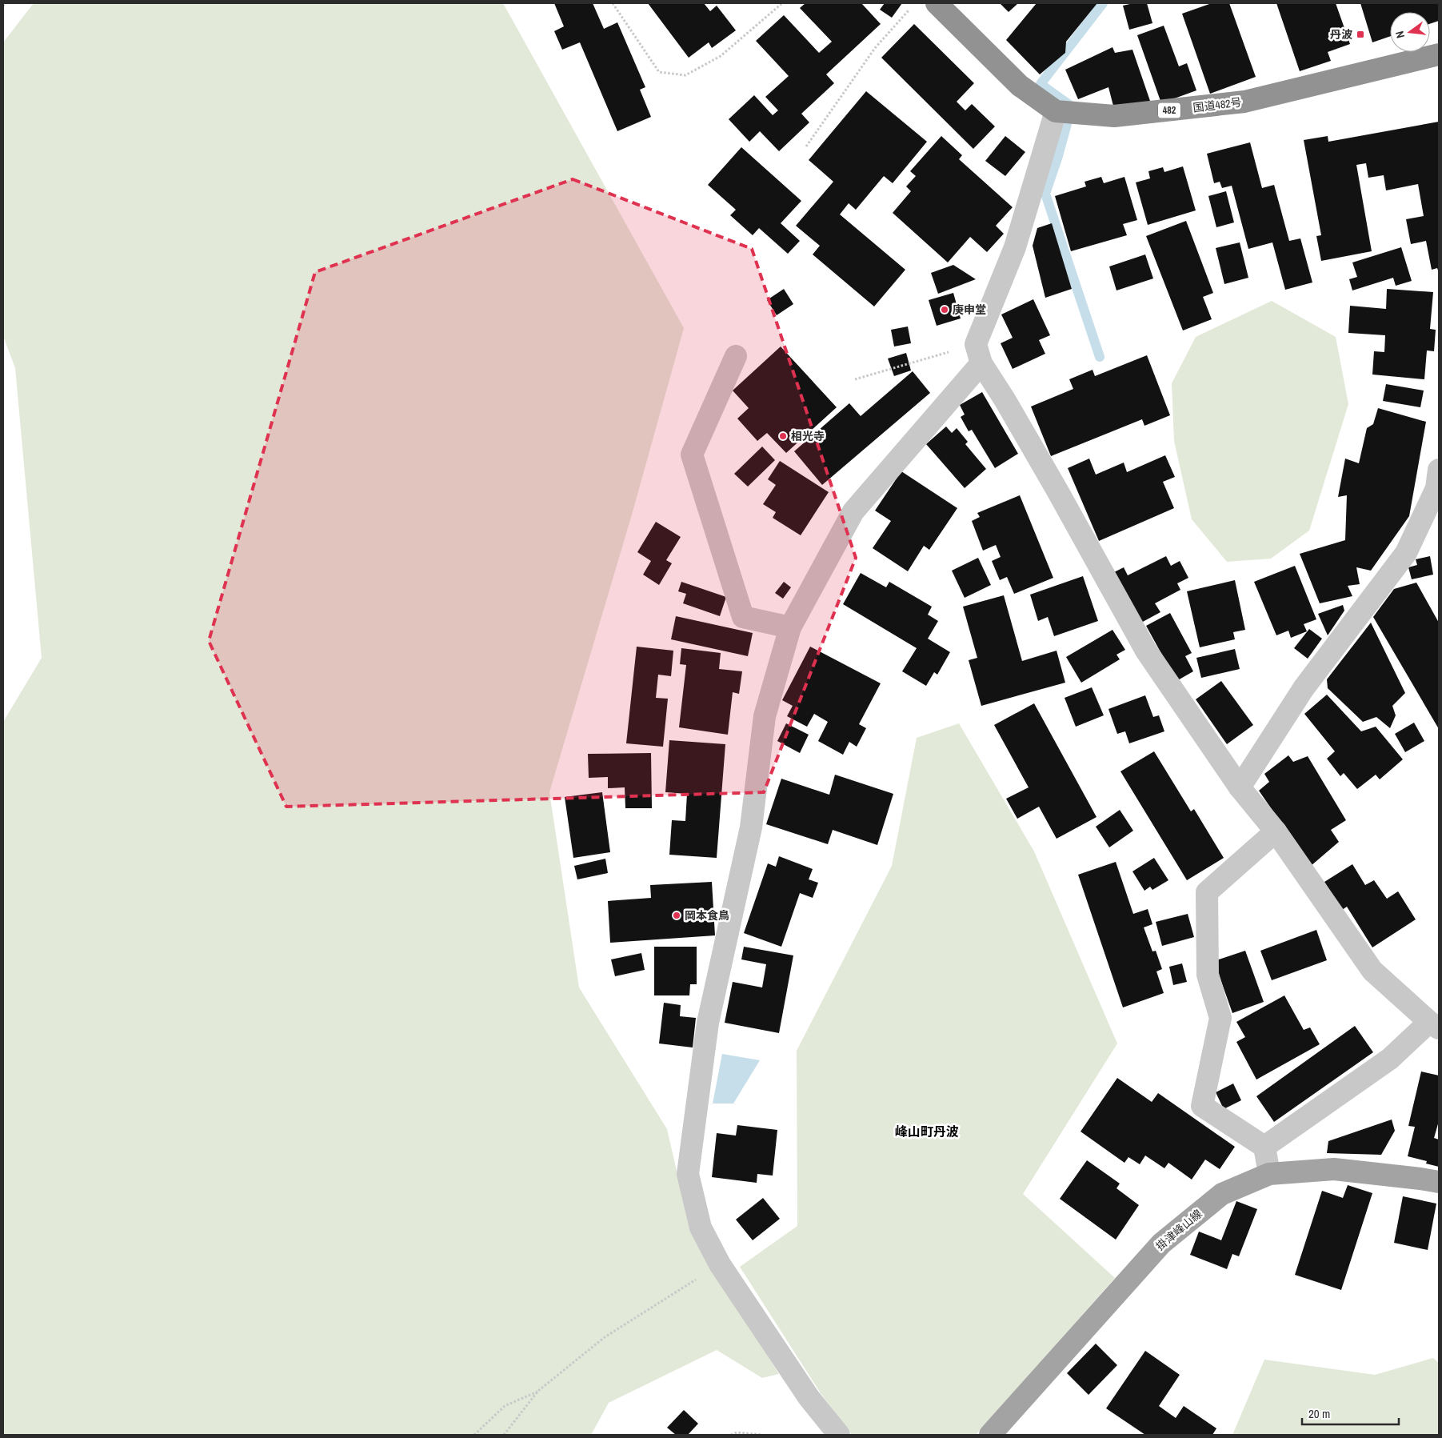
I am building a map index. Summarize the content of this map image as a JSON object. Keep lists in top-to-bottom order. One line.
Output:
{"streets":{"highway":["国道482号","482"],"main road":["掛津峰山線"]},"districts":["峰山町丹波"],"places":{"transit":["丹波"],"other":["庚申堂","相光寺","岡本食鳥"]},"scale_bar":"20 m","north":"left"}
